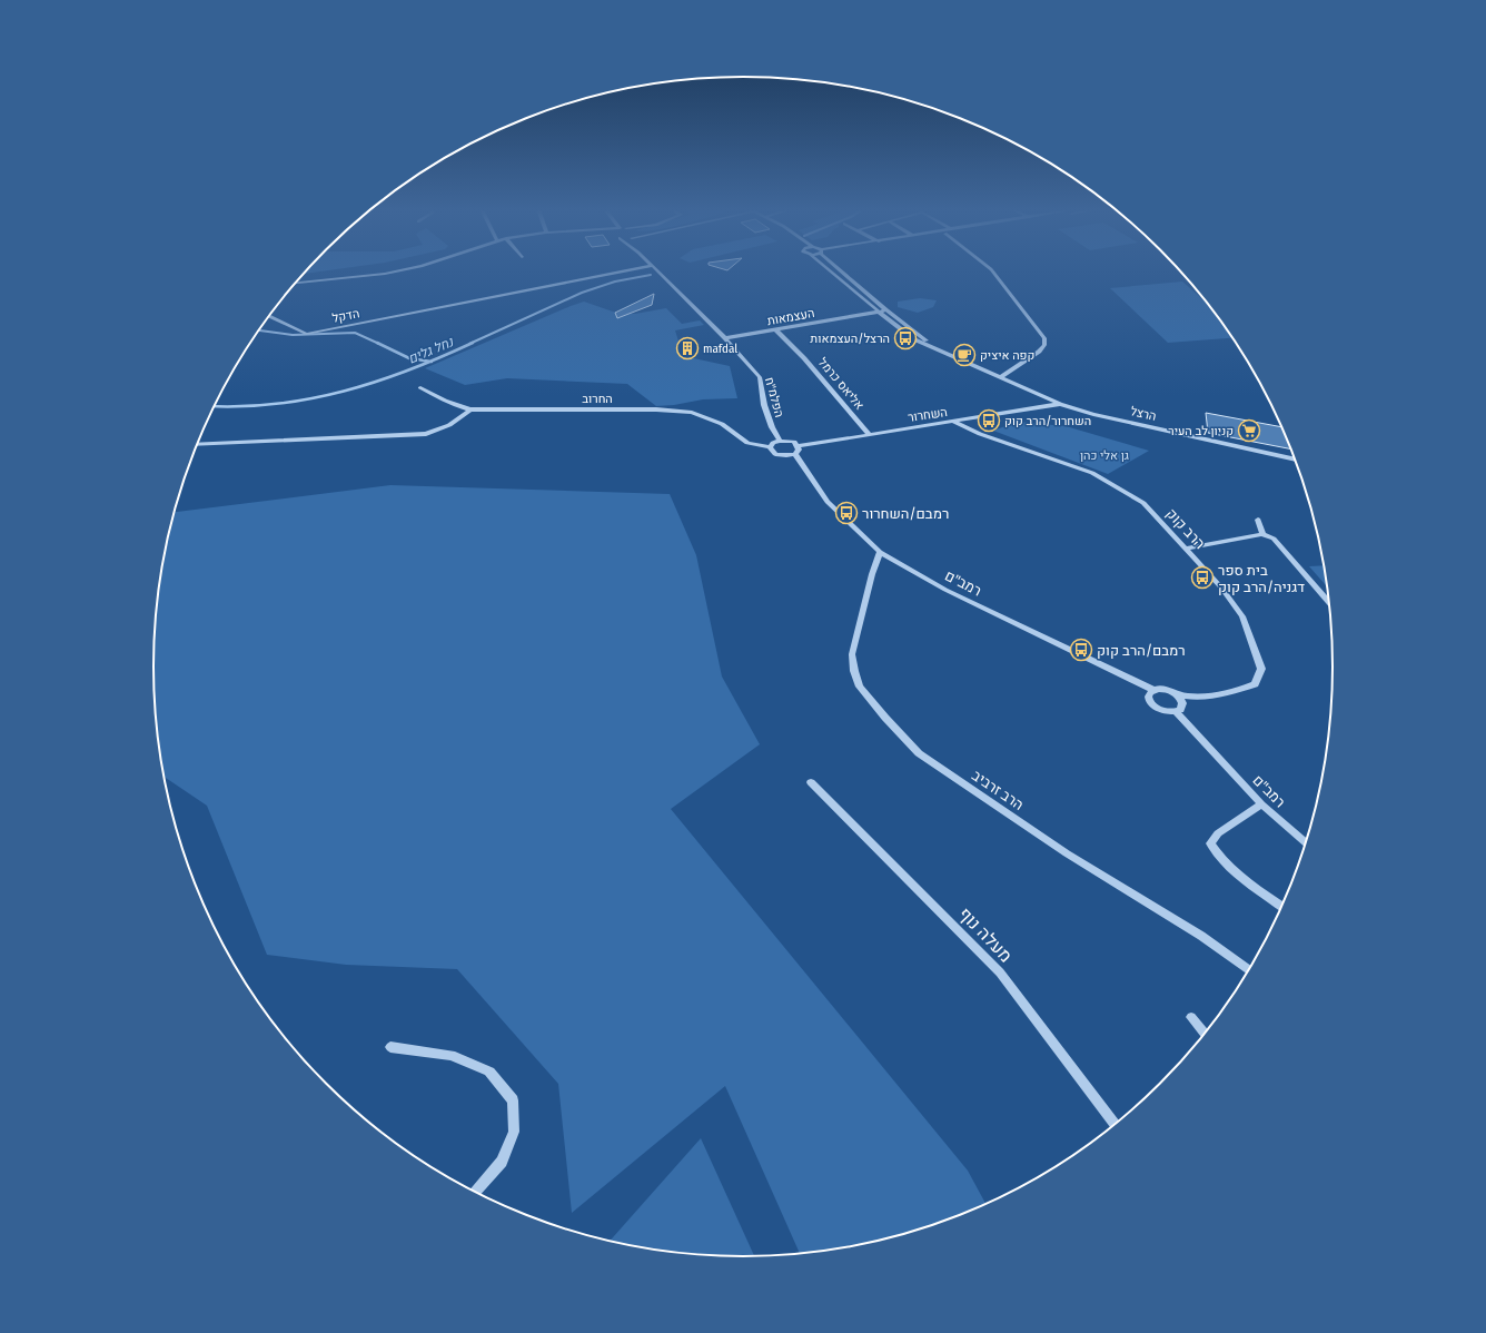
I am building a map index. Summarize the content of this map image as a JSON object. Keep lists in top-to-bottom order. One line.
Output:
{"streets":{"street":["הדקל","העצמאות","אליאס כרמל","הפלמ\"ח","החרוב","הרצל","השחרור","הרב קוק","רמב\"ם","הרב זרביב","מעלה נוף"]},"crossings":[["העצמאות","אליאס כרמל"],["העצמאות","הפלמ\"ח"],["העצמאות","הרצל"],["אליאס כרמל","השחרור"],["החרוב","השחרור"],["החרוב","רמב\"ם"],["הרצל","השחרור"],["השחרור","הרב קוק"],["השחרור","רמב\"ם"],["הרב קוק","רמב\"ם"],["רמב\"ם","הרב זרביב"]],"water":["נחל גלים"],"parks":["גן אלי כהן"],"places":{"bus stop":["הרצל/העצמאות","השחרור/הרב קוק","רמבם/השחרור","בית ספר דגניה/הרב קוק","רמבם/הרב קוק"],"building":["mafdal"],"cafe":["קפה איציק"],"supermarket":["קניון לב העיר"]}}
